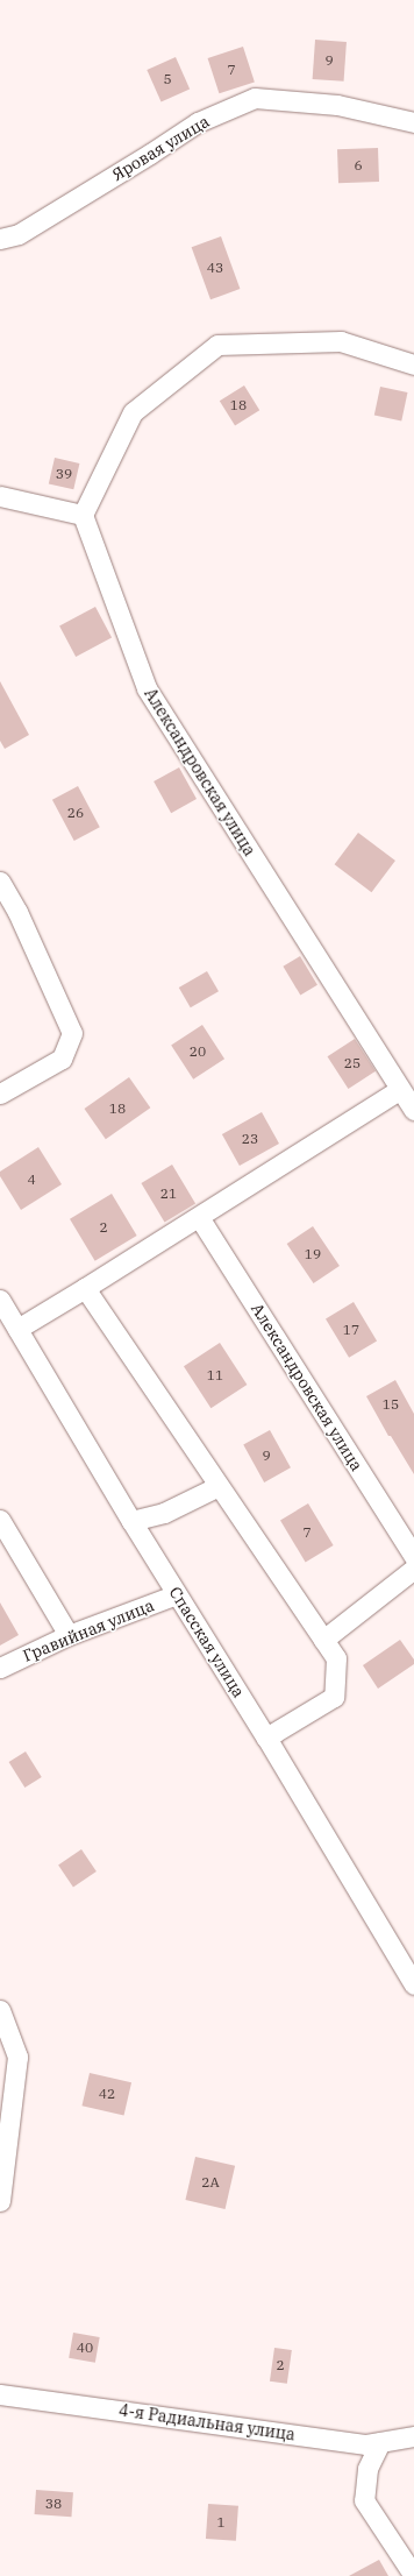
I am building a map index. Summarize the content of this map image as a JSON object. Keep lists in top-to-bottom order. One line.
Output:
{"streets":{"street":["Яровая улица","Александровская улица","Гравийная улица","Спасская улица","4-я Радиальная улица"]},"crossings":[["Гравийная улица","Спасская улица"]],"house_numbers":["9","7","5","6","43","18","39","26","20","25","18","23","4","21","2","19","17","11","15","9","7","42","2А","40","2","38","1"]}
